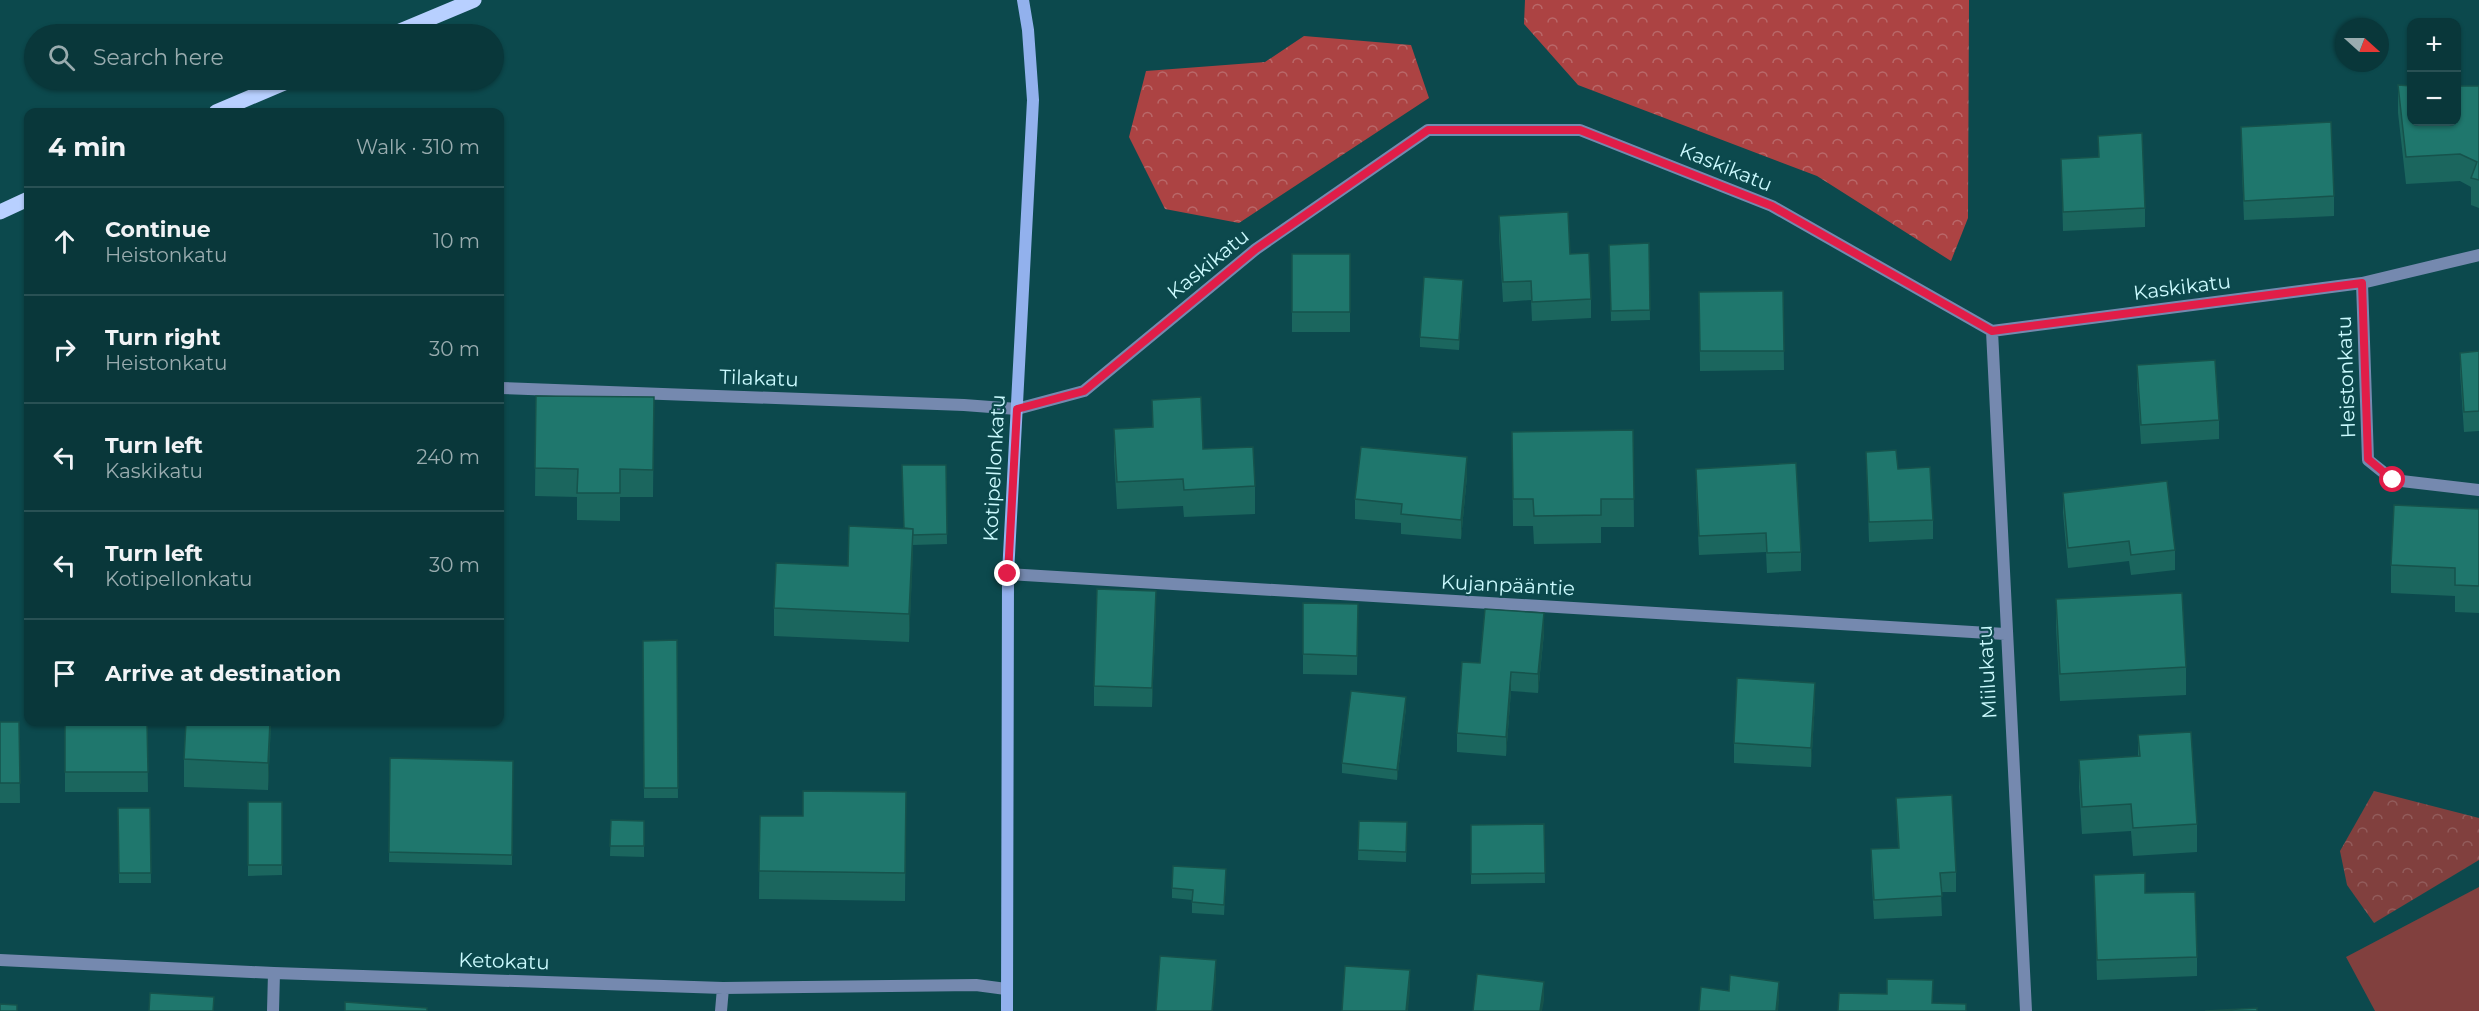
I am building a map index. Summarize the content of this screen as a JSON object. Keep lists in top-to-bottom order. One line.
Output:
{"streets":{"street":["Kaskikatu","Heistonkatu","Tilakatu","Kotipellonkatu","Kujanpääntie","Miilukatu","Ketokatu"]},"crossings":[["Kaskikatu","Heistonkatu"],["Kaskikatu","Tilakatu"],["Kaskikatu","Kotipellonkatu"],["Kaskikatu","Miilukatu"],["Tilakatu","Kotipellonkatu"],["Kotipellonkatu","Kujanpääntie"],["Kotipellonkatu","Ketokatu"],["Kujanpääntie","Miilukatu"]],"north":"right","page":{"map_buttons":["+","−"],"search":"Search here","heading":["4 min","Walk · 310 m"],"list":[["Continue","Heistonkatu","10 m"],["Turn right","Heistonkatu","30 m"],["Turn left","Kaskikatu","240 m"],["Turn left","Kotipellonkatu","30 m"],"Arrive at destination"]}}
